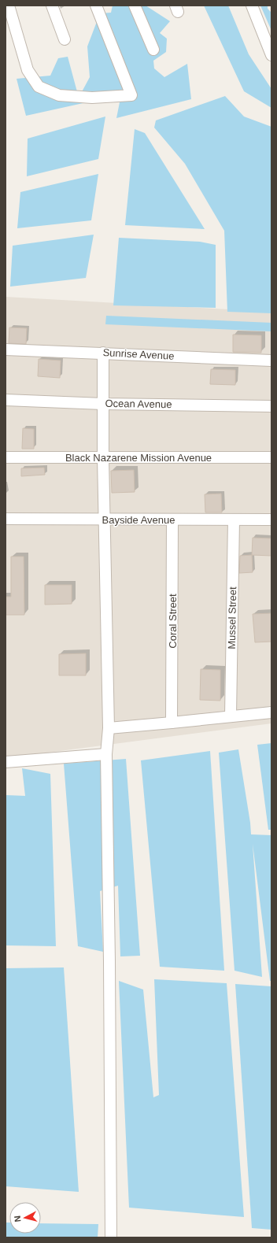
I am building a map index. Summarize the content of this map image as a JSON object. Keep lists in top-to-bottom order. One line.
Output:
{"streets":{"street":["Sunrise Avenue","Ocean Avenue","Black Nazarene Mission Avenue","Bayside Avenue","Mussel Street","Coral Street"]},"crossings":[["Bayside Avenue","Mussel Street"],["Bayside Avenue","Coral Street"]],"north":"left"}
